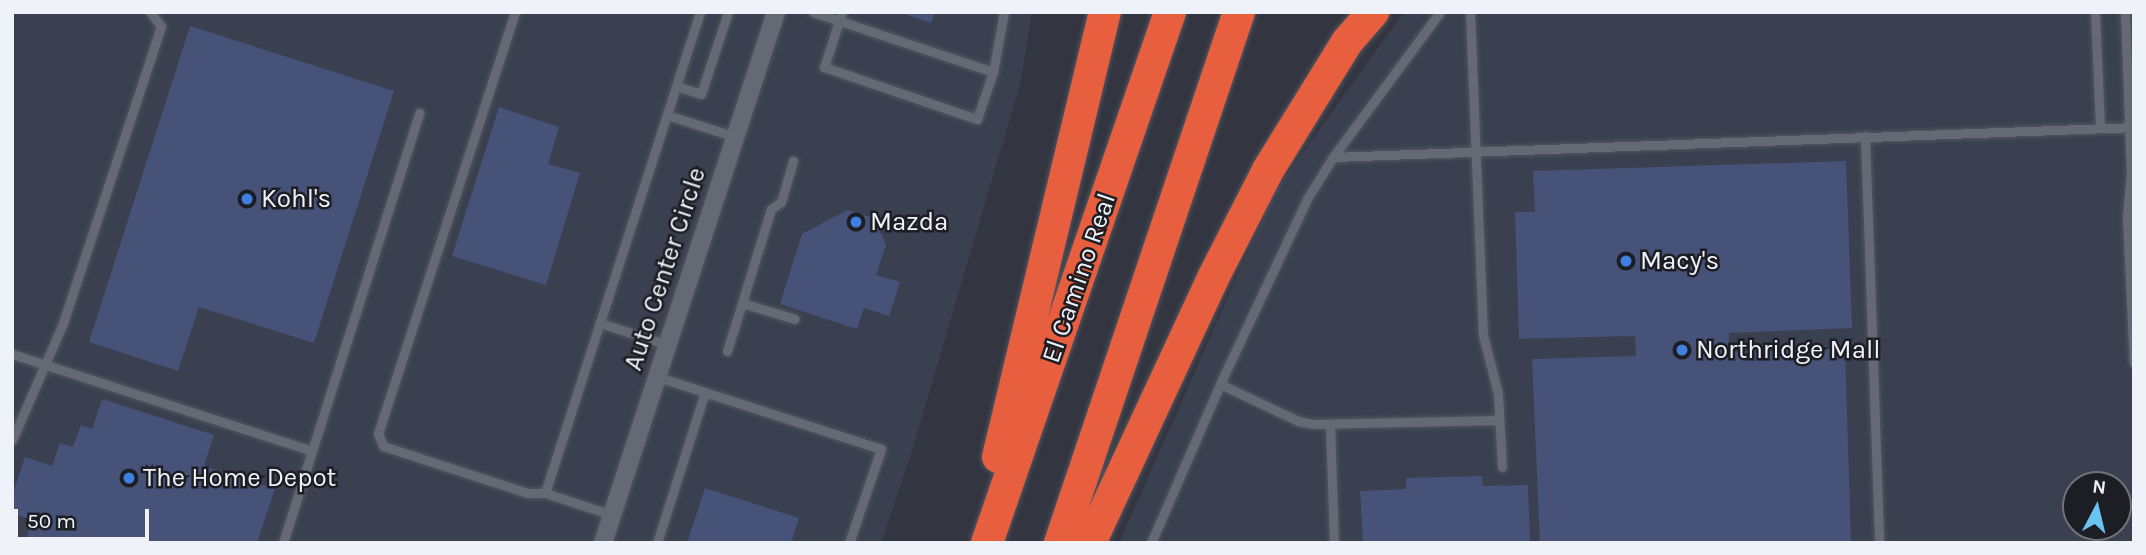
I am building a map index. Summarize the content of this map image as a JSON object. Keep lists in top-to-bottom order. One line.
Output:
{"streets":{"highway":["El Camino Real"],"street":["Auto Center Circle"]},"places":["Kohl's","Mazda","Macy's","Northridge Mall","The Home Depot"],"scale_bar":"50 m","north":"top"}
